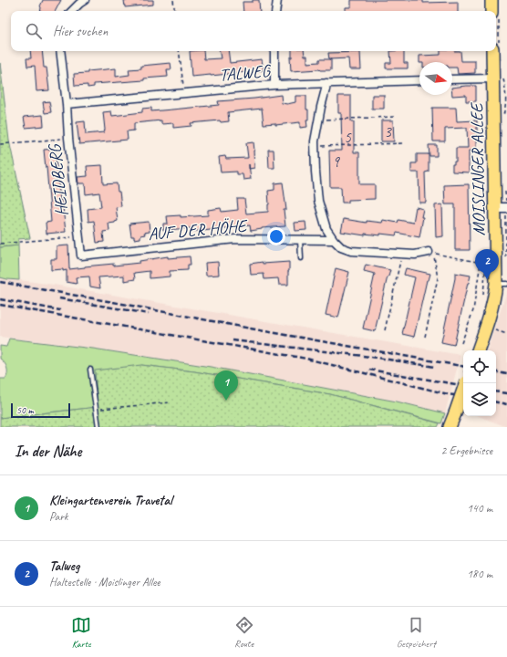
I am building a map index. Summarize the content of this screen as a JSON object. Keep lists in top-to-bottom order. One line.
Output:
{"streets":{"main road":["MOISLINGER ALLEE"],"street":["TALWEG","HEIDBERG","AUF DER HÖHE"]},"crossings":[["TALWEG","HEIDBERG"],["HEIDBERG","AUF DER HÖHE"]],"house_numbers":["3","5","9"],"scale_bar":"50 m","north":"right","page":{"search":"Hier suchen","pins":["2","1"],"scale":"50 m","heading":["In der Nähe","2 Ergebnisse"],"list":[{"mark":"1","name":"Kleingartenverein Travetal","note":"Park","value":"140 m"},{"mark":"2","name":"Talweg","note":"Haltestelle · Moislinger Allee","value":"180 m"}],"nav":["Karte","Route","Gespeichert"]}}
